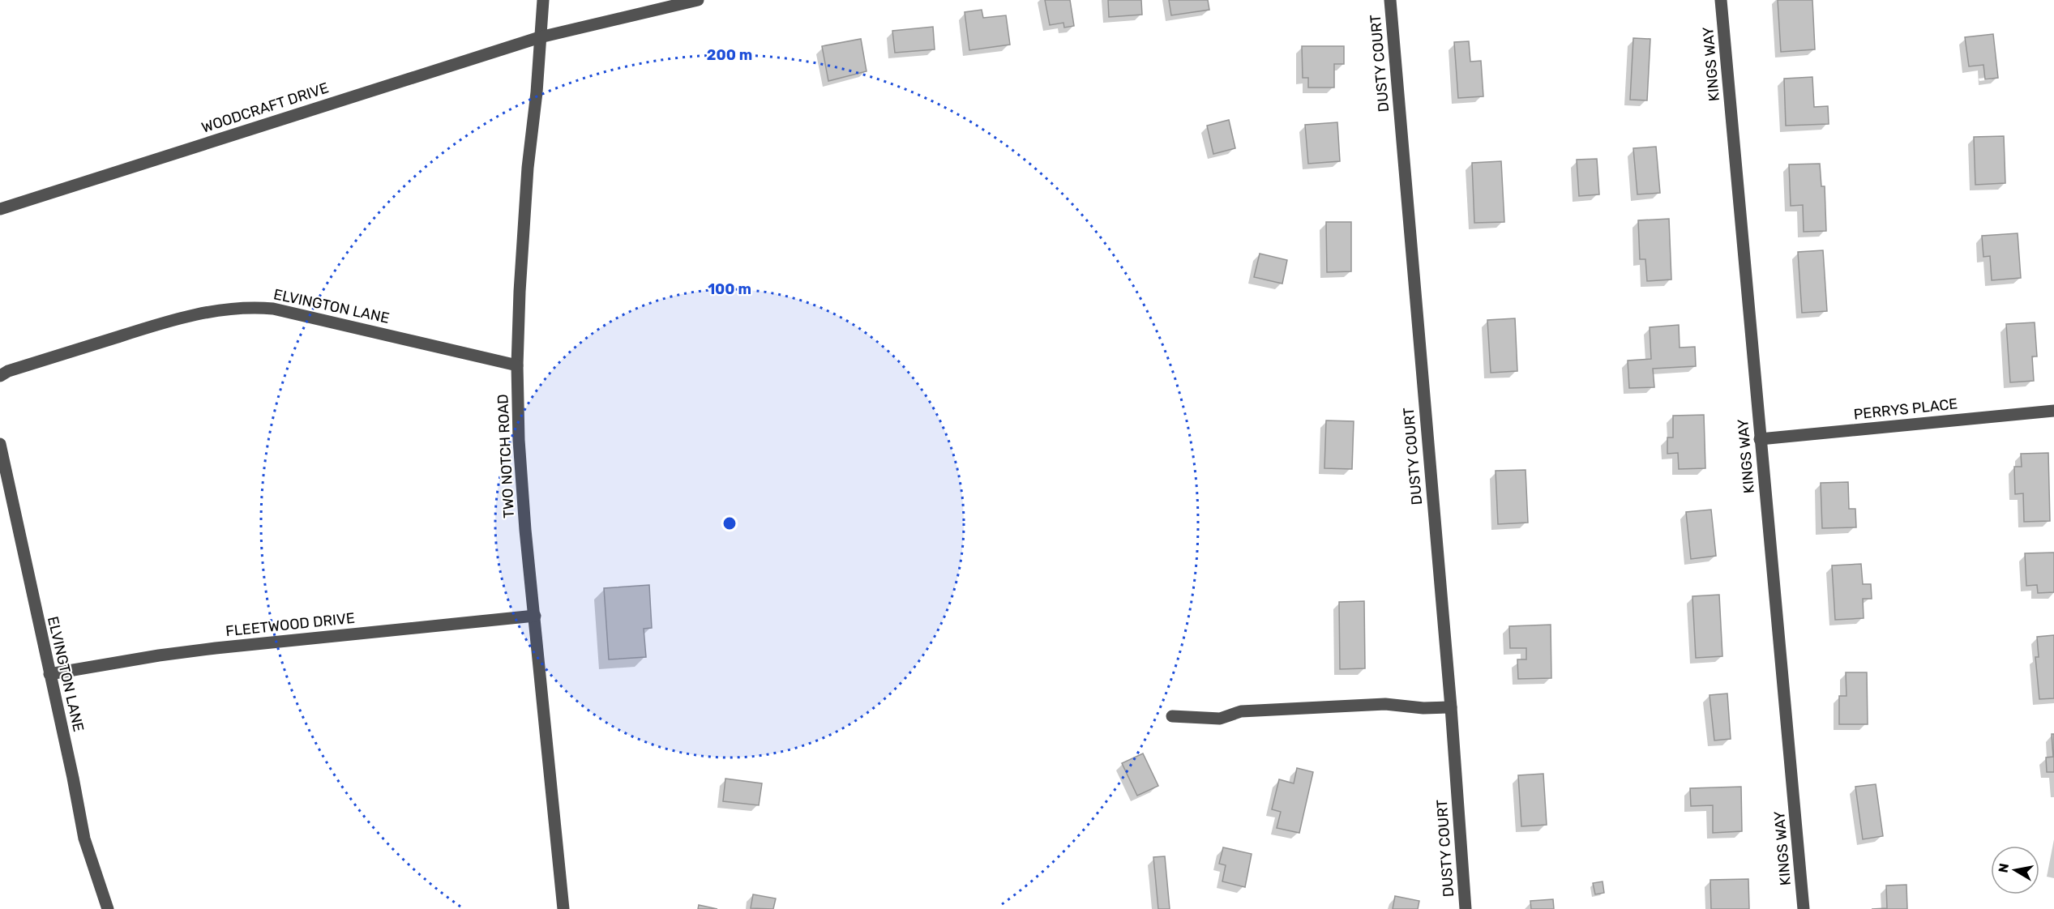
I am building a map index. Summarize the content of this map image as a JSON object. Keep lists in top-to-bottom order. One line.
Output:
{"streets":{"street":["DUSTY COURT","KINGS WAY","WOODCRAFT DRIVE","ELVINGTON LANE","PERRYS PLACE","TWO NOTCH ROAD","FLEETWOOD DRIVE"]},"crossings":[["KINGS WAY","PERRYS PLACE"],["WOODCRAFT DRIVE","TWO NOTCH ROAD"],["ELVINGTON LANE","TWO NOTCH ROAD"],["ELVINGTON LANE","FLEETWOOD DRIVE"],["TWO NOTCH ROAD","FLEETWOOD DRIVE"]],"north":"left","rings":["200 m","100 m"]}
